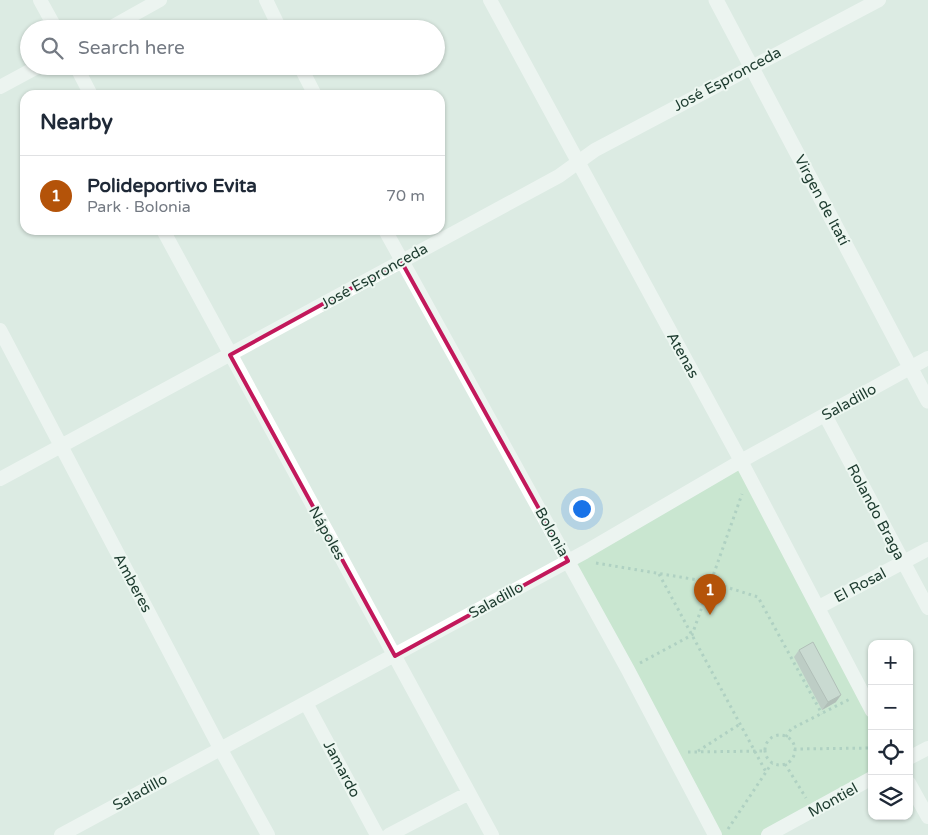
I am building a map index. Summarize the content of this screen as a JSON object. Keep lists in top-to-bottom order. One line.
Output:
{"streets":{"street":["José Espronceda","Virgen de Itatí","Atenas","Saladillo","Rolando Braga","Bolonia","Nápoles","Amberes","El Rosal","Jamardo","Montiel"]},"crossings":[["José Espronceda","Virgen de Itatí"],["José Espronceda","Atenas"],["José Espronceda","Bolonia"],["José Espronceda","Nápoles"],["José Espronceda","Amberes"],["Virgen de Itatí","Saladillo"],["Atenas","Saladillo"],["Atenas","El Rosal"],["Saladillo","Rolando Braga"],["Saladillo","Bolonia"],["Saladillo","Nápoles"],["Saladillo","Amberes"],["Saladillo","Jamardo"],["Rolando Braga","El Rosal"]],"page":{"search":"Search here","heading":"Nearby","list":[{"mark":"1","name":"Polideportivo Evita","note":"Park · Bolonia","value":"70 m"}],"pins":"1","map_buttons":["+","−"]}}
